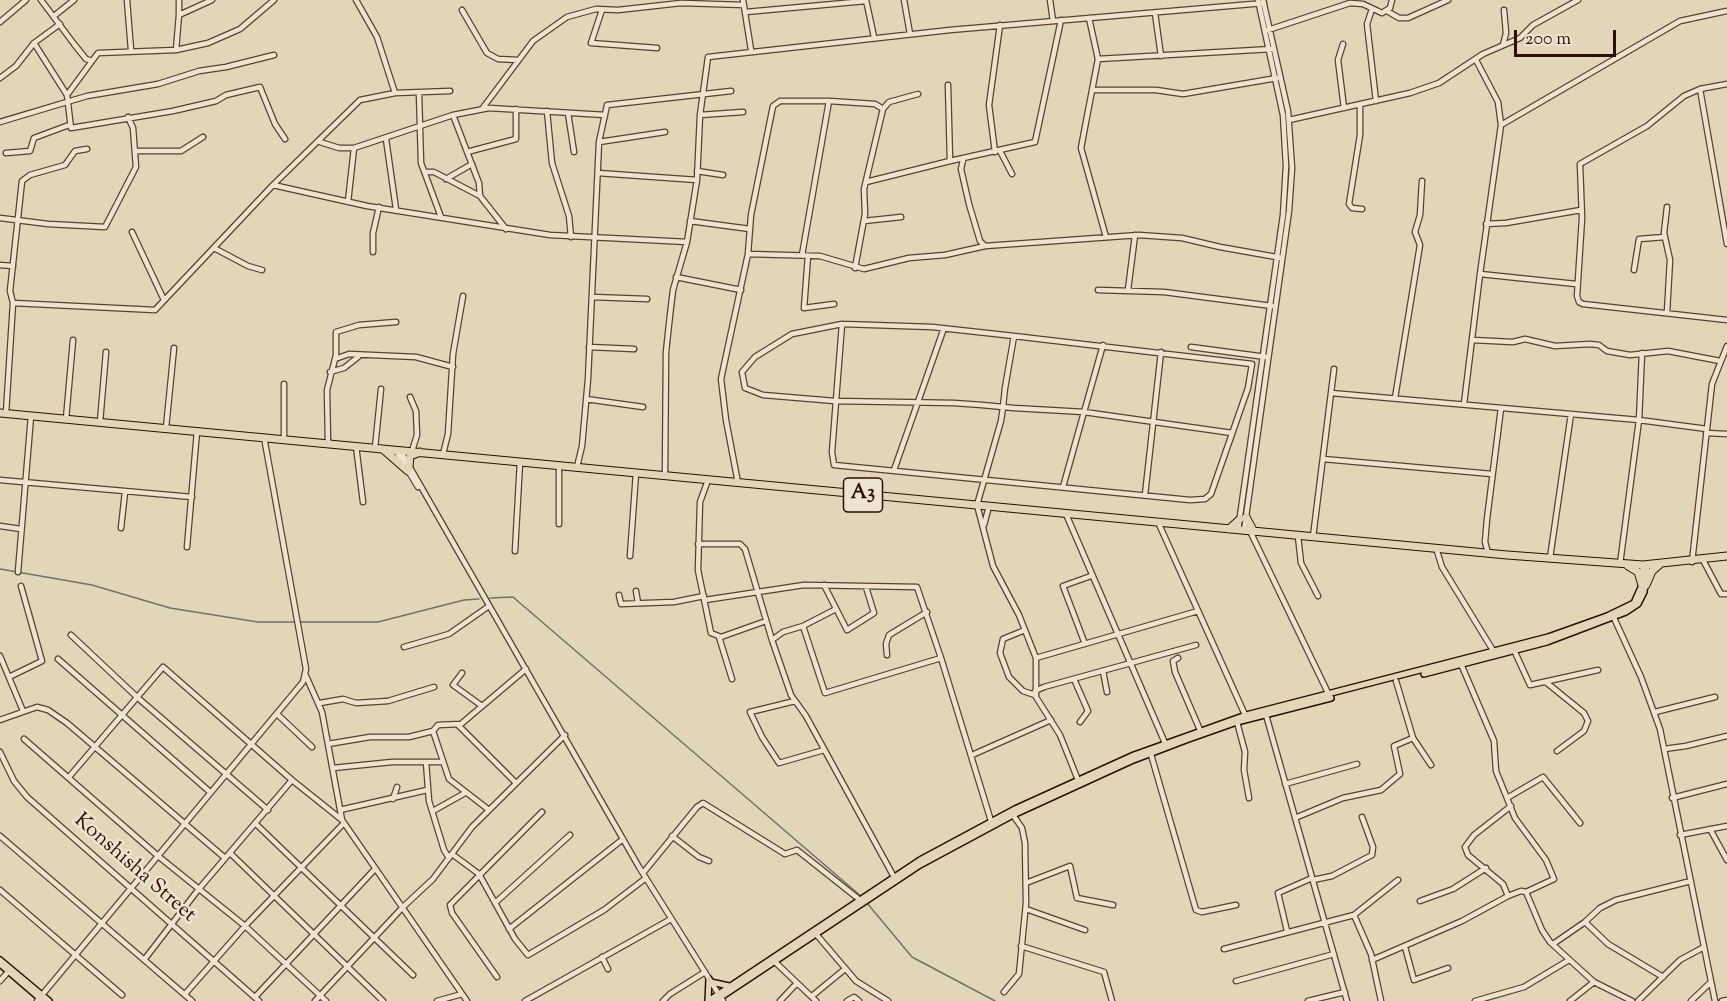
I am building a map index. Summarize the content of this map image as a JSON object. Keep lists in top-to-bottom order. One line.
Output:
{"streets":{"highway":["A3"],"street":["Konshisha Street"]},"scale_bar":"200 m"}
